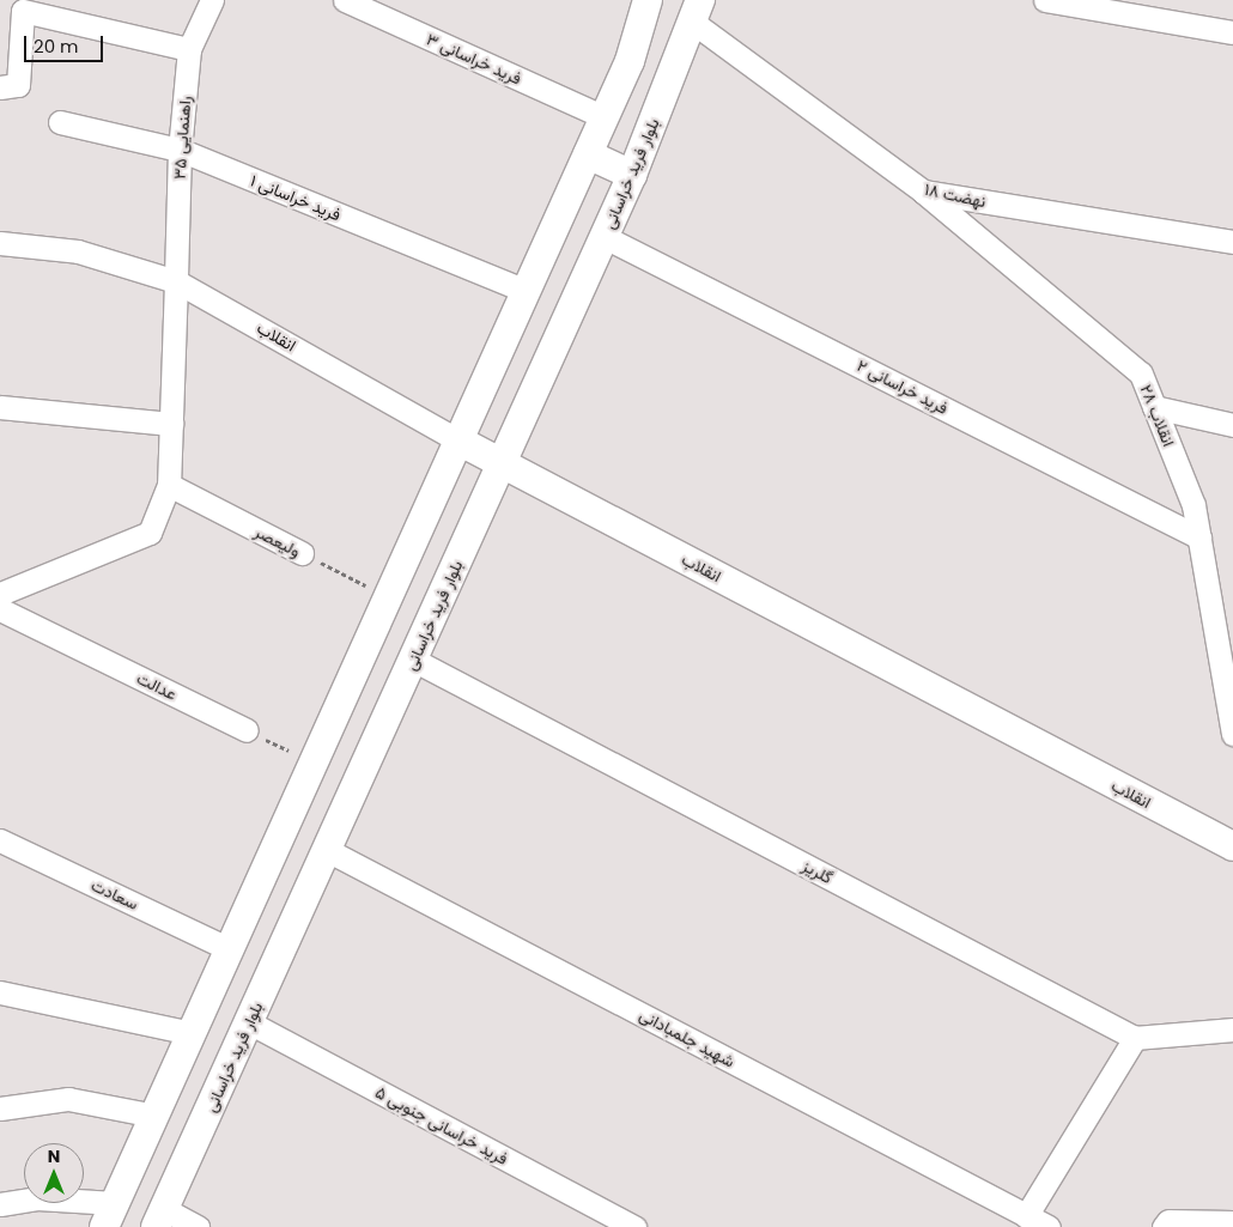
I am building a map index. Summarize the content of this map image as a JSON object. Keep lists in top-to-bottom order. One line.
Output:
{"streets":{"street":["فرید خراسانی ۳","راهنمایی ۳۵","بلوار فرید خراسانی","نهضت ۱۸","فرید خراسانی ۱","انقلاب","فرید خراسانی ۲","انقلاب ۲۸","ولیعصر","عدالت","گلریز","سعادت","شهید جلمبادانی","فرید خراسانی جنوبی ۵"]},"crossings":[["راهنمایی ۳۵","فرید خراسانی ۱"],["راهنمایی ۳۵","انقلاب"],["بلوار فرید خراسانی","نهضت ۱۸"],["بلوار فرید خراسانی","انقلاب"],["بلوار فرید خراسانی","فرید خراسانی ۲"],["بلوار فرید خراسانی","گلریز"],["بلوار فرید خراسانی","شهید جلمبادانی"],["بلوار فرید خراسانی","فرید خراسانی جنوبی ۵"],["نهضت ۱۸","انقلاب ۲۸"],["فرید خراسانی ۲","انقلاب ۲۸"]],"scale_bar":"20 m","north":"top"}
